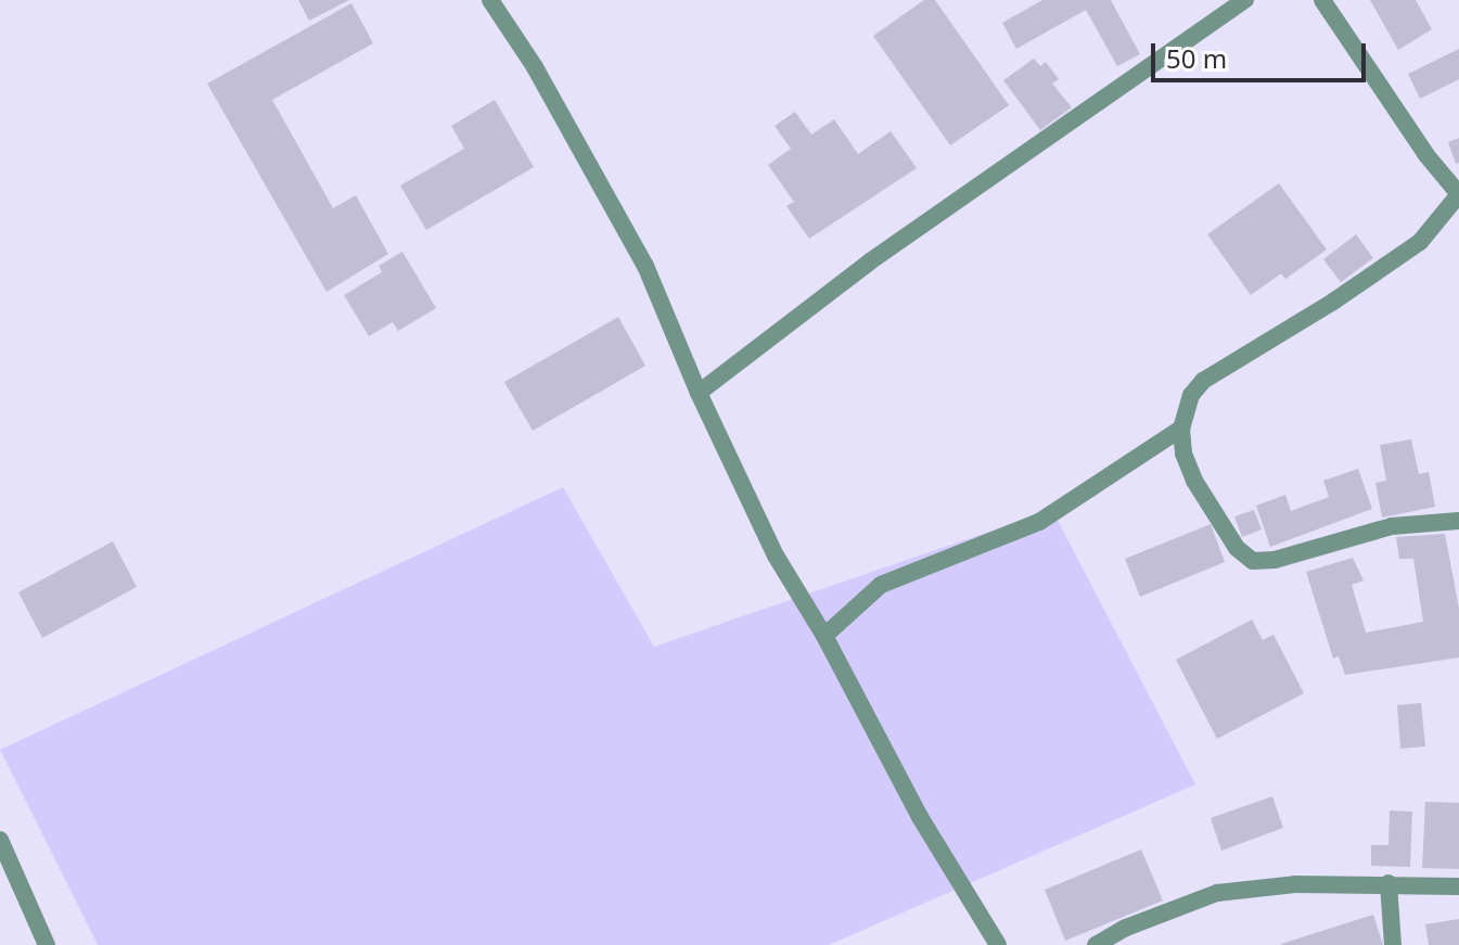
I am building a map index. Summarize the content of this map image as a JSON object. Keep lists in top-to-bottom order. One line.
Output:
{"scale_bar":"50 m"}
